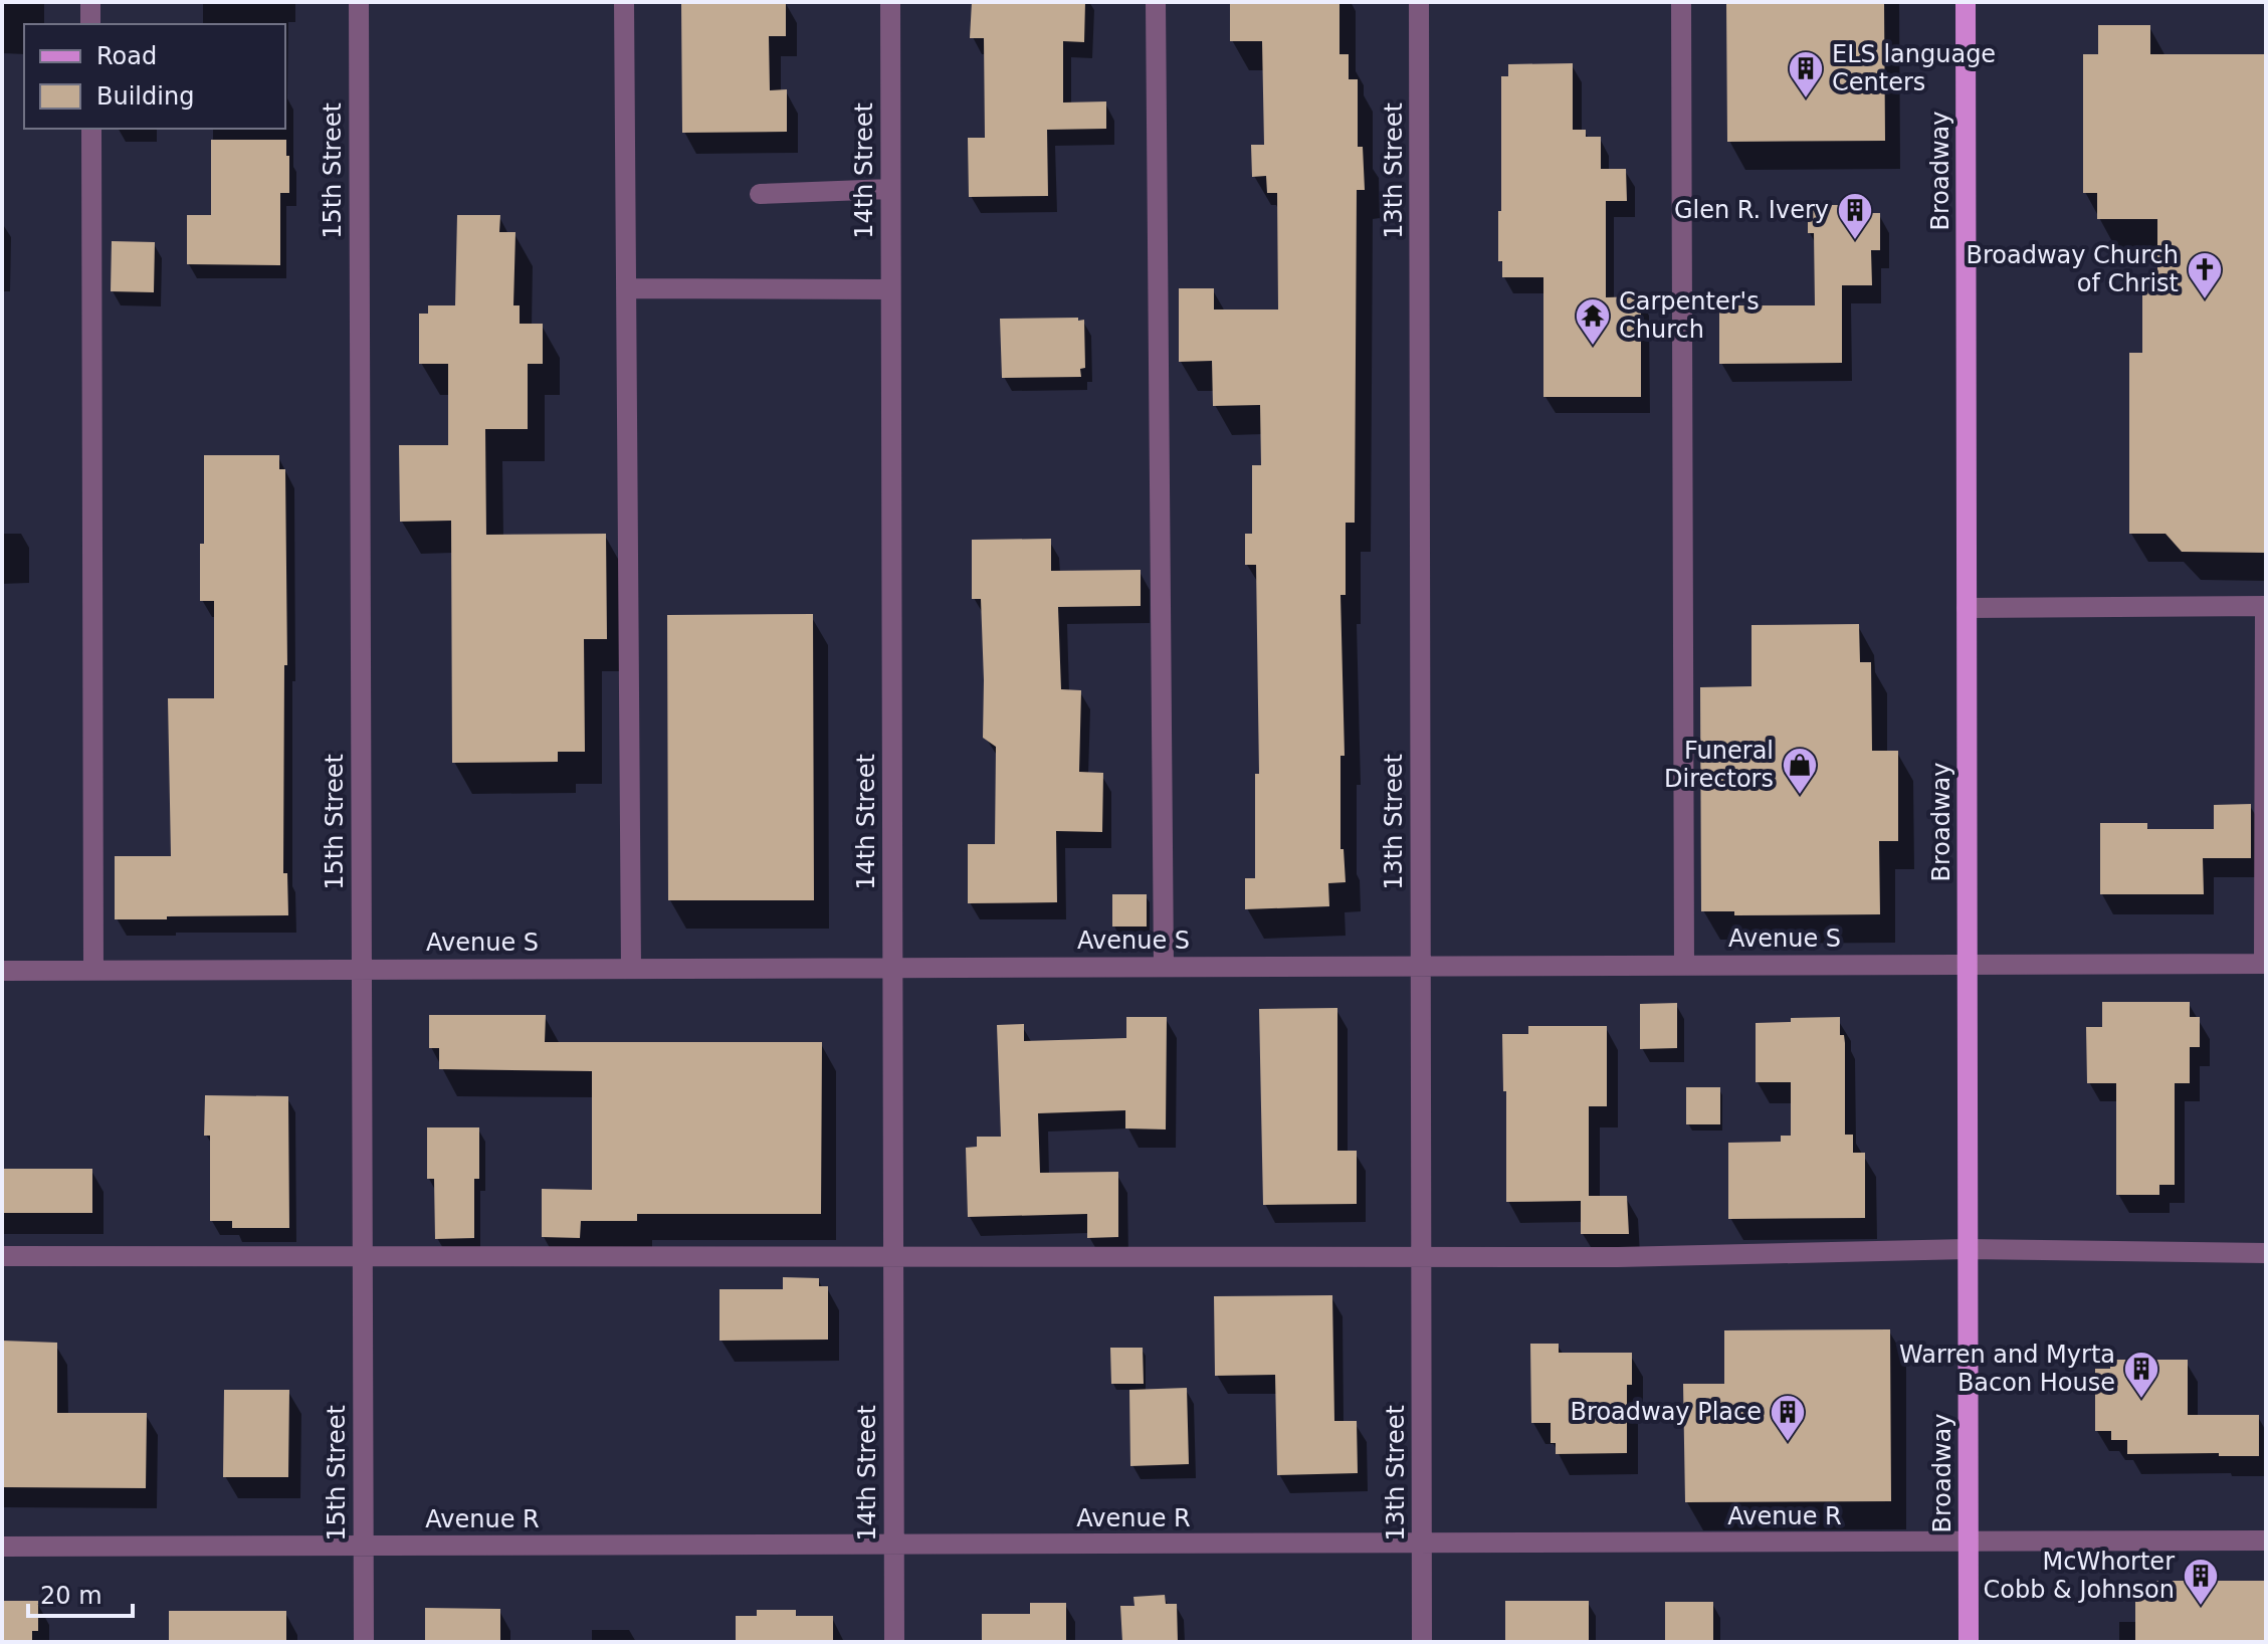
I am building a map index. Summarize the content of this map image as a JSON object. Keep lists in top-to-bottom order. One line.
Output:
{"streets":{"main road":["Broadway"],"street":["15th Street","14th Street","13th Street","Avenue S","Avenue R"]},"crossings":[["15th Street","Avenue S"],["15th Street","Avenue R"],["14th Street","Avenue S"],["14th Street","Avenue R"],["13th Street","Avenue S"],["13th Street","Avenue R"],["Broadway","Avenue S"],["Broadway","Avenue R"]],"places":{"building":["ELS language Centers","Glen R. Ivery","Warren and Myrta Bacon House","Broadway Place","McWhorter Cobb & Johnson"],"church":["Broadway Church of Christ"],"temple":["Carpenter's Church"],"shop":["Funeral Directors"]},"legend":["Road","Building"],"scale_bar":"20 m"}
